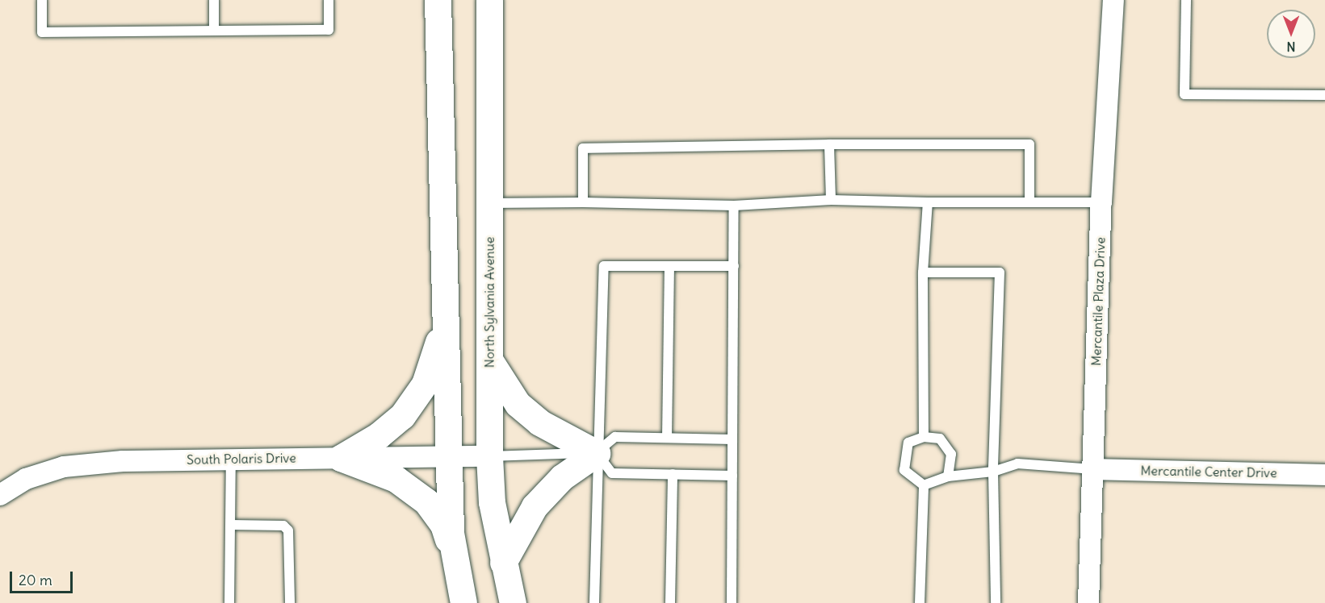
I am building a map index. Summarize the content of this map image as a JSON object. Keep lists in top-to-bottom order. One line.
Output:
{"streets":{"main road":["North Sylvania Avenue"],"street":["Mercantile Plaza Drive","South Polaris Drive","Mercantile Center Drive"]},"crossings":[["Mercantile Plaza Drive","Mercantile Center Drive"],["North Sylvania Avenue","South Polaris Drive"]],"scale_bar":"20 m","north":"bottom"}
